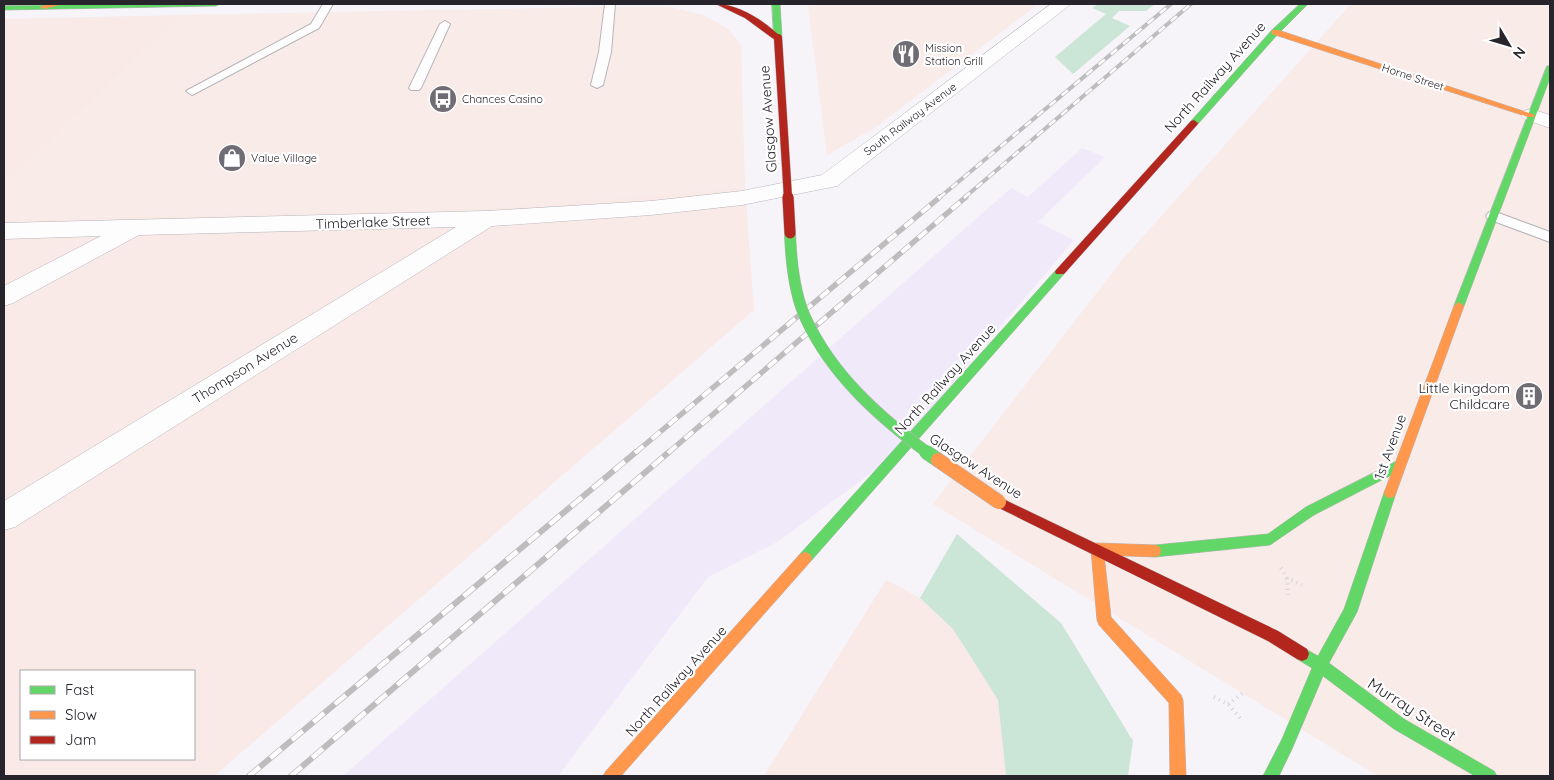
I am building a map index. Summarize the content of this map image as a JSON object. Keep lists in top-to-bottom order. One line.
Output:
{"streets":{"main road":["North Railway Avenue","Horne Street","Glasgow Avenue","1st Avenue","Murray Street"],"street":["South Railway Avenue","Timberlake Street","Thompson Avenue"]},"crossings":[["North Railway Avenue","Horne Street"],["Horne Street","1st Avenue"],["Glasgow Avenue","1st Avenue"],["Glasgow Avenue","Murray Street"],["South Railway Avenue","Timberlake Street"],["Timberlake Street","Thompson Avenue"],["1st Avenue","Murray Street"]],"places":{"restaurant":["Mission Station Grill"],"bus stop":["Chances Casino"],"shop":["Value Village"],"building":["Little kingdom Childcare"]},"legend":["Fast","Slow","Jam"],"north":"bottom right"}
